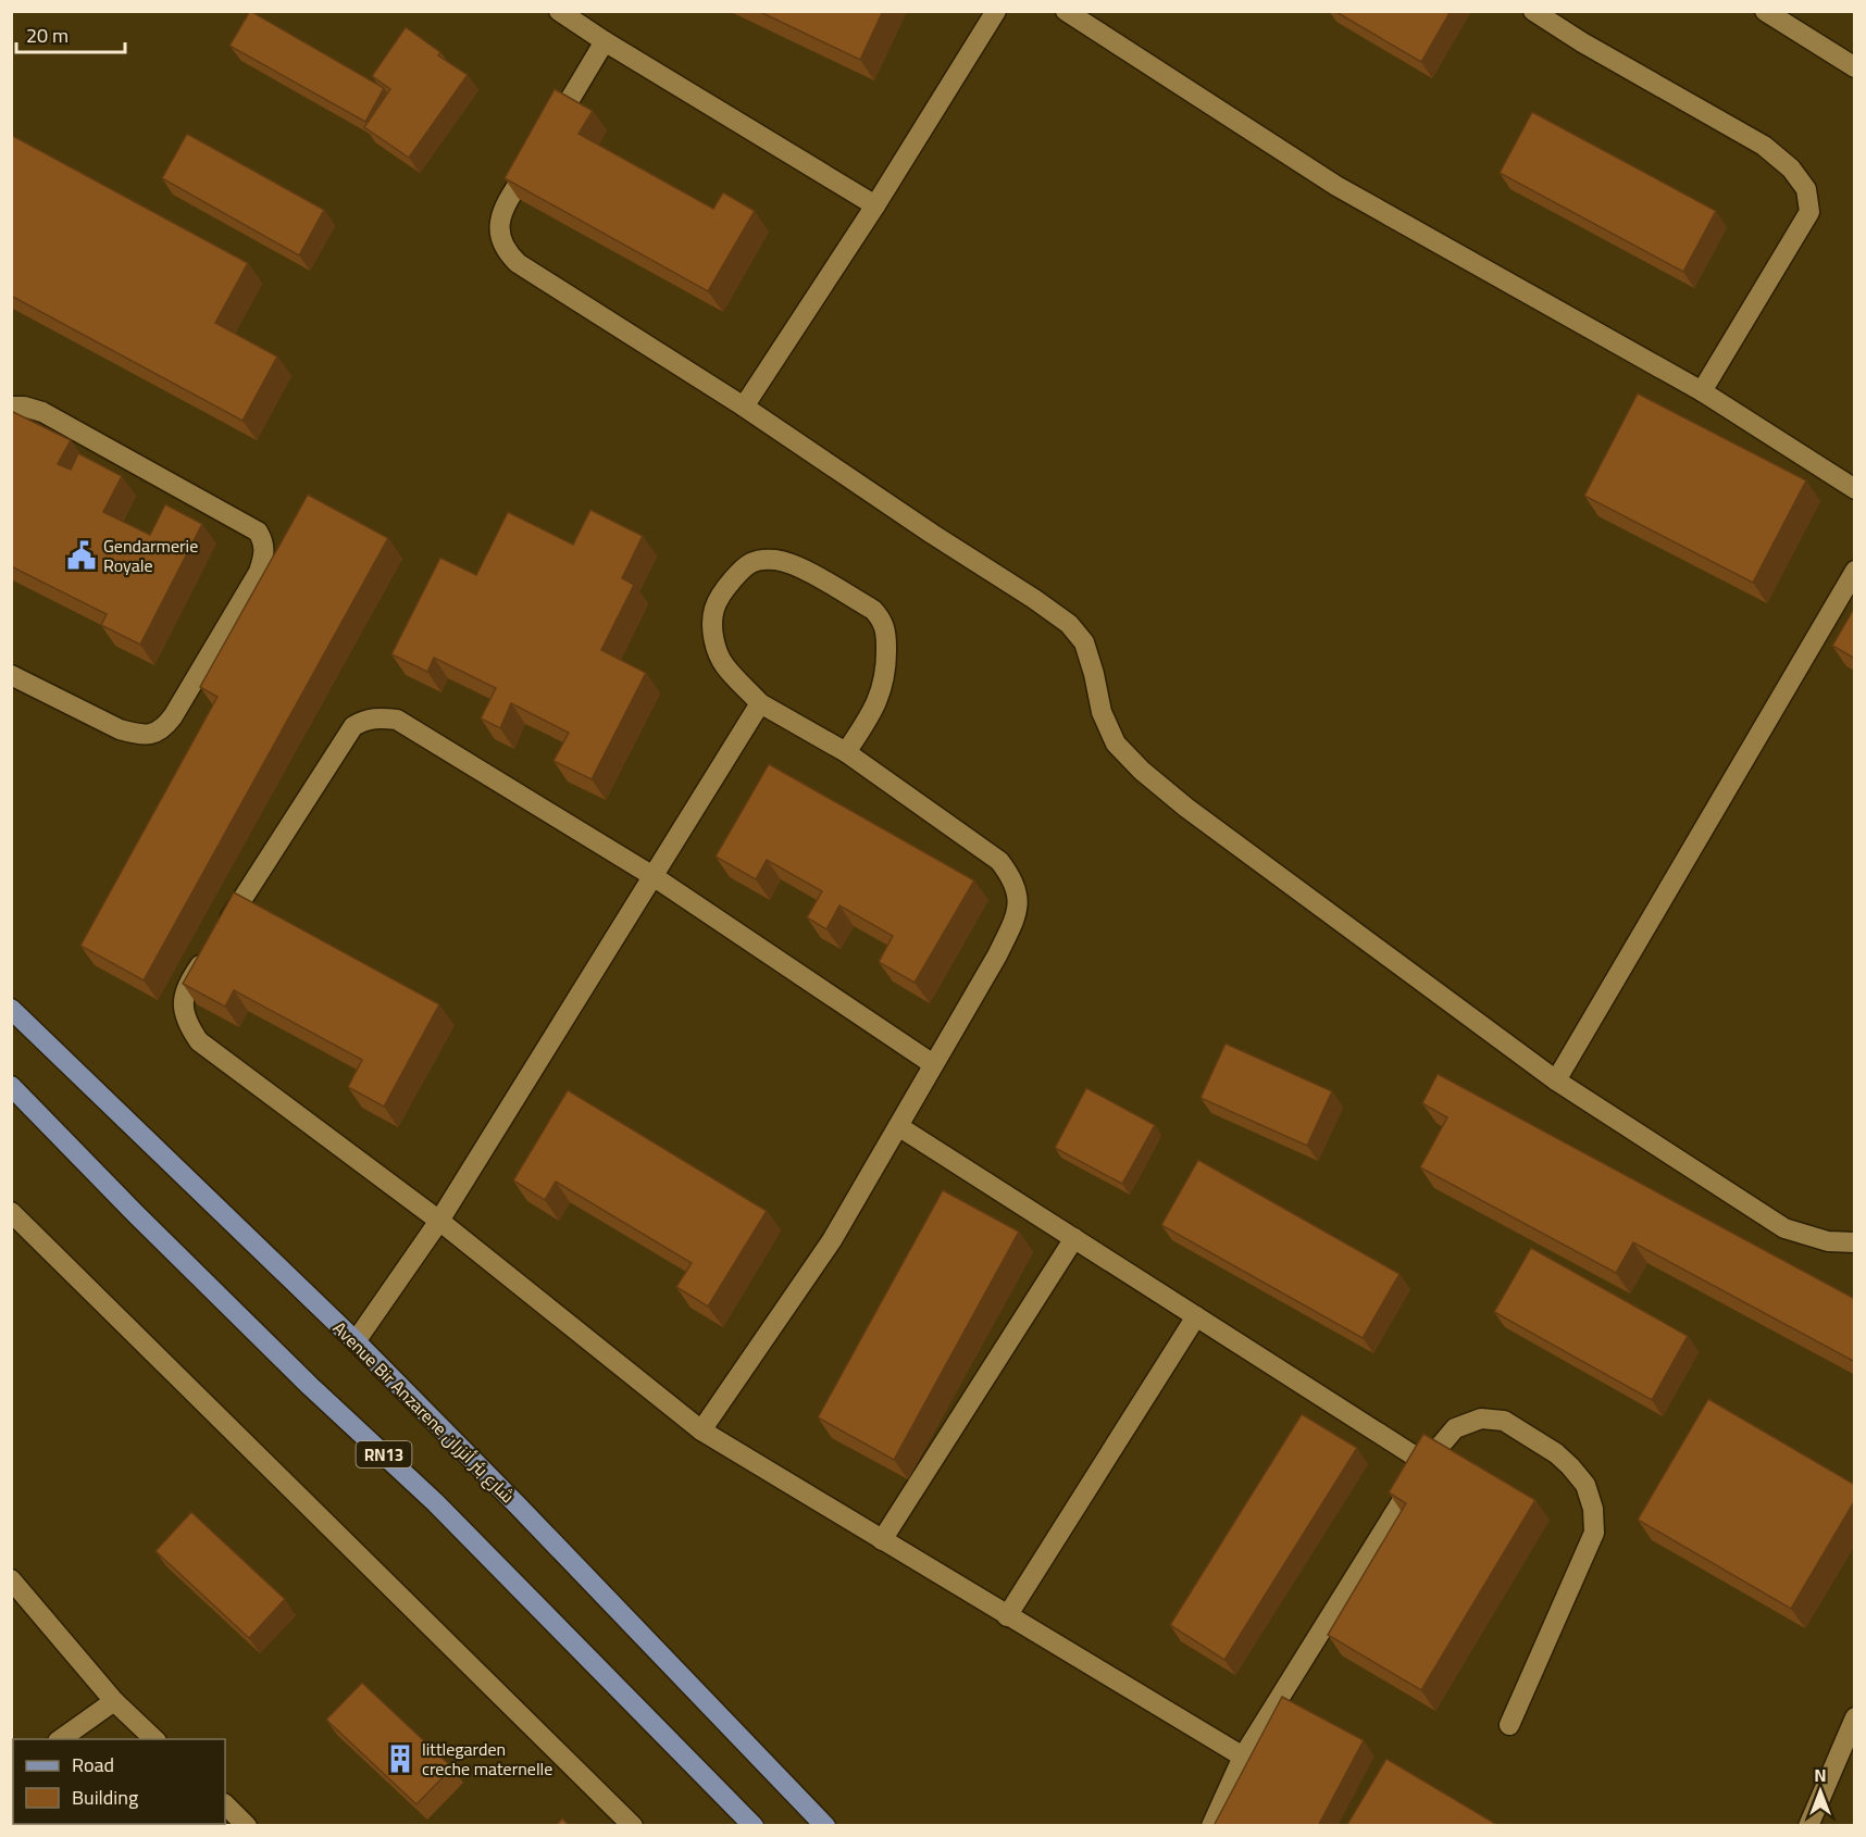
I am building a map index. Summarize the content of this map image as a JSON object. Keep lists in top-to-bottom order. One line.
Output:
{"streets":{"main road":["Avenue Bir Anzarene شارع بئر أنزران","RN13"]},"places":{"public building":["Gendarmerie Royale"],"building":["littlegarden creche maternelle"]},"legend":["Road","Building"],"scale_bar":"20 m","north":"top"}
